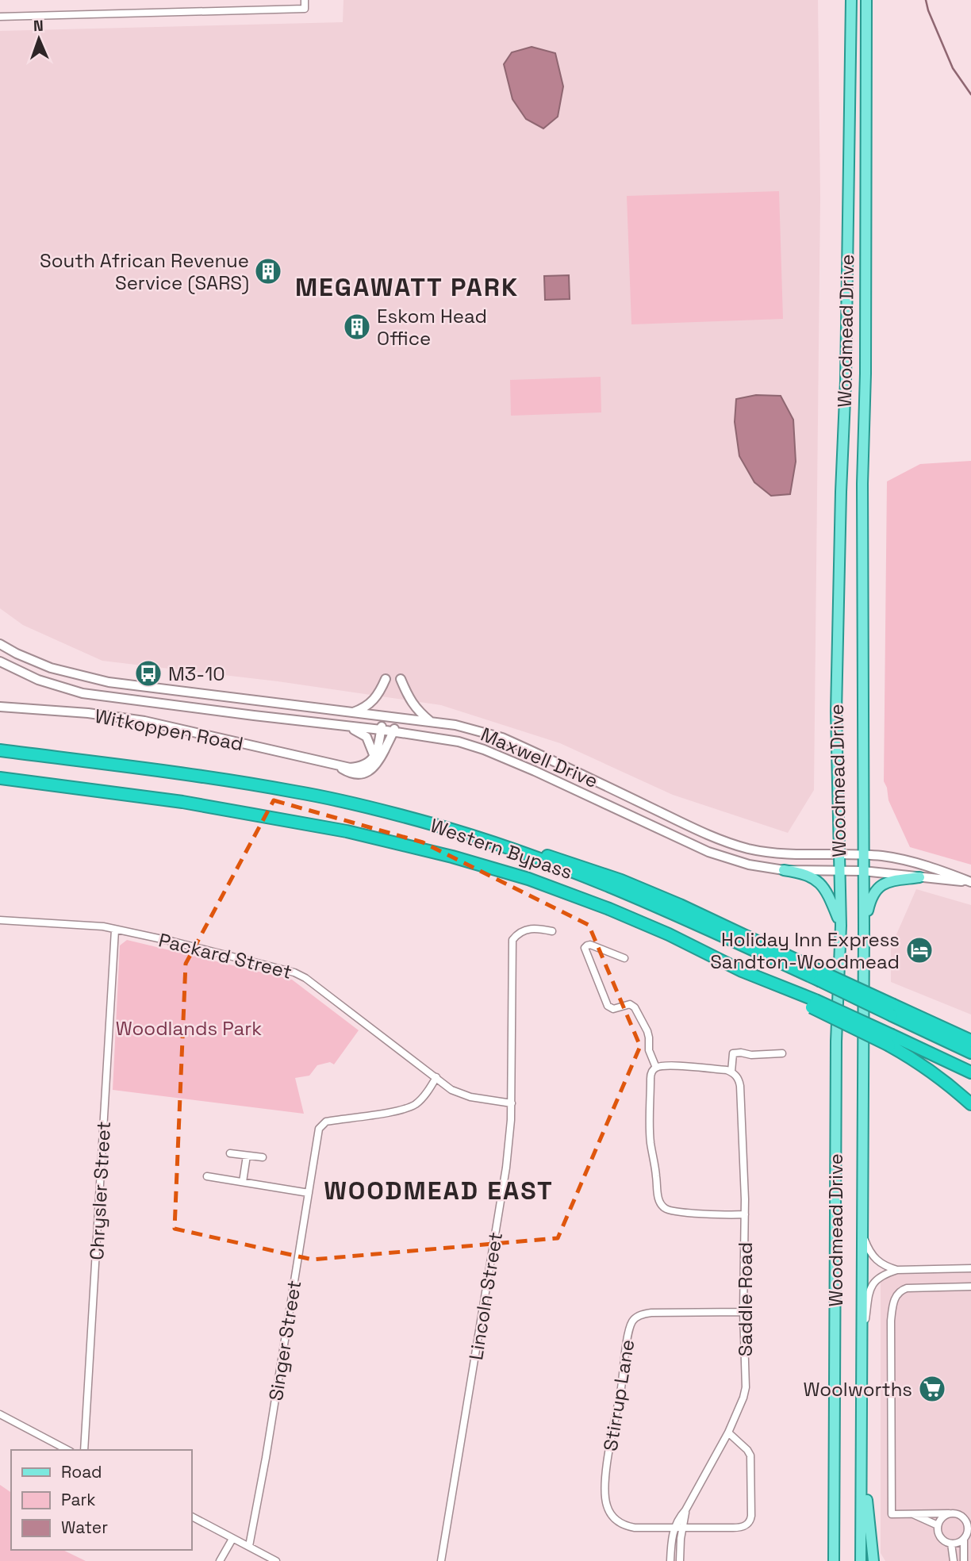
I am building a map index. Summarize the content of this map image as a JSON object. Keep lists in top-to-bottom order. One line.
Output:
{"streets":{"highway":["Western Bypass"],"main road":["Woodmead Drive","Witkoppen Road","Maxwell Drive"],"street":["Packard Street","Chrysler Street","Lincoln Street","Saddle Road","Singer Street","Stirrup Lane"]},"crossings":[["Woodmead Drive","Maxwell Drive"],["Witkoppen Road","Maxwell Drive"],["Packard Street","Chrysler Street"],["Packard Street","Lincoln Street"],["Packard Street","Singer Street"],["Saddle Road","Stirrup Lane"]],"districts":["MEGAWATT PARK","WOODMEAD EAST"],"parks":["Woodlands Park"],"places":{"building":["South African Revenue Service (SARS)","Eskom Head Office"],"bus stop":["M3-10"],"hotel":["Holiday Inn Express Sandton-Woodmead"],"supermarket":["Woolworths"]},"legend":["Road","Park","Water"],"north":"top"}
